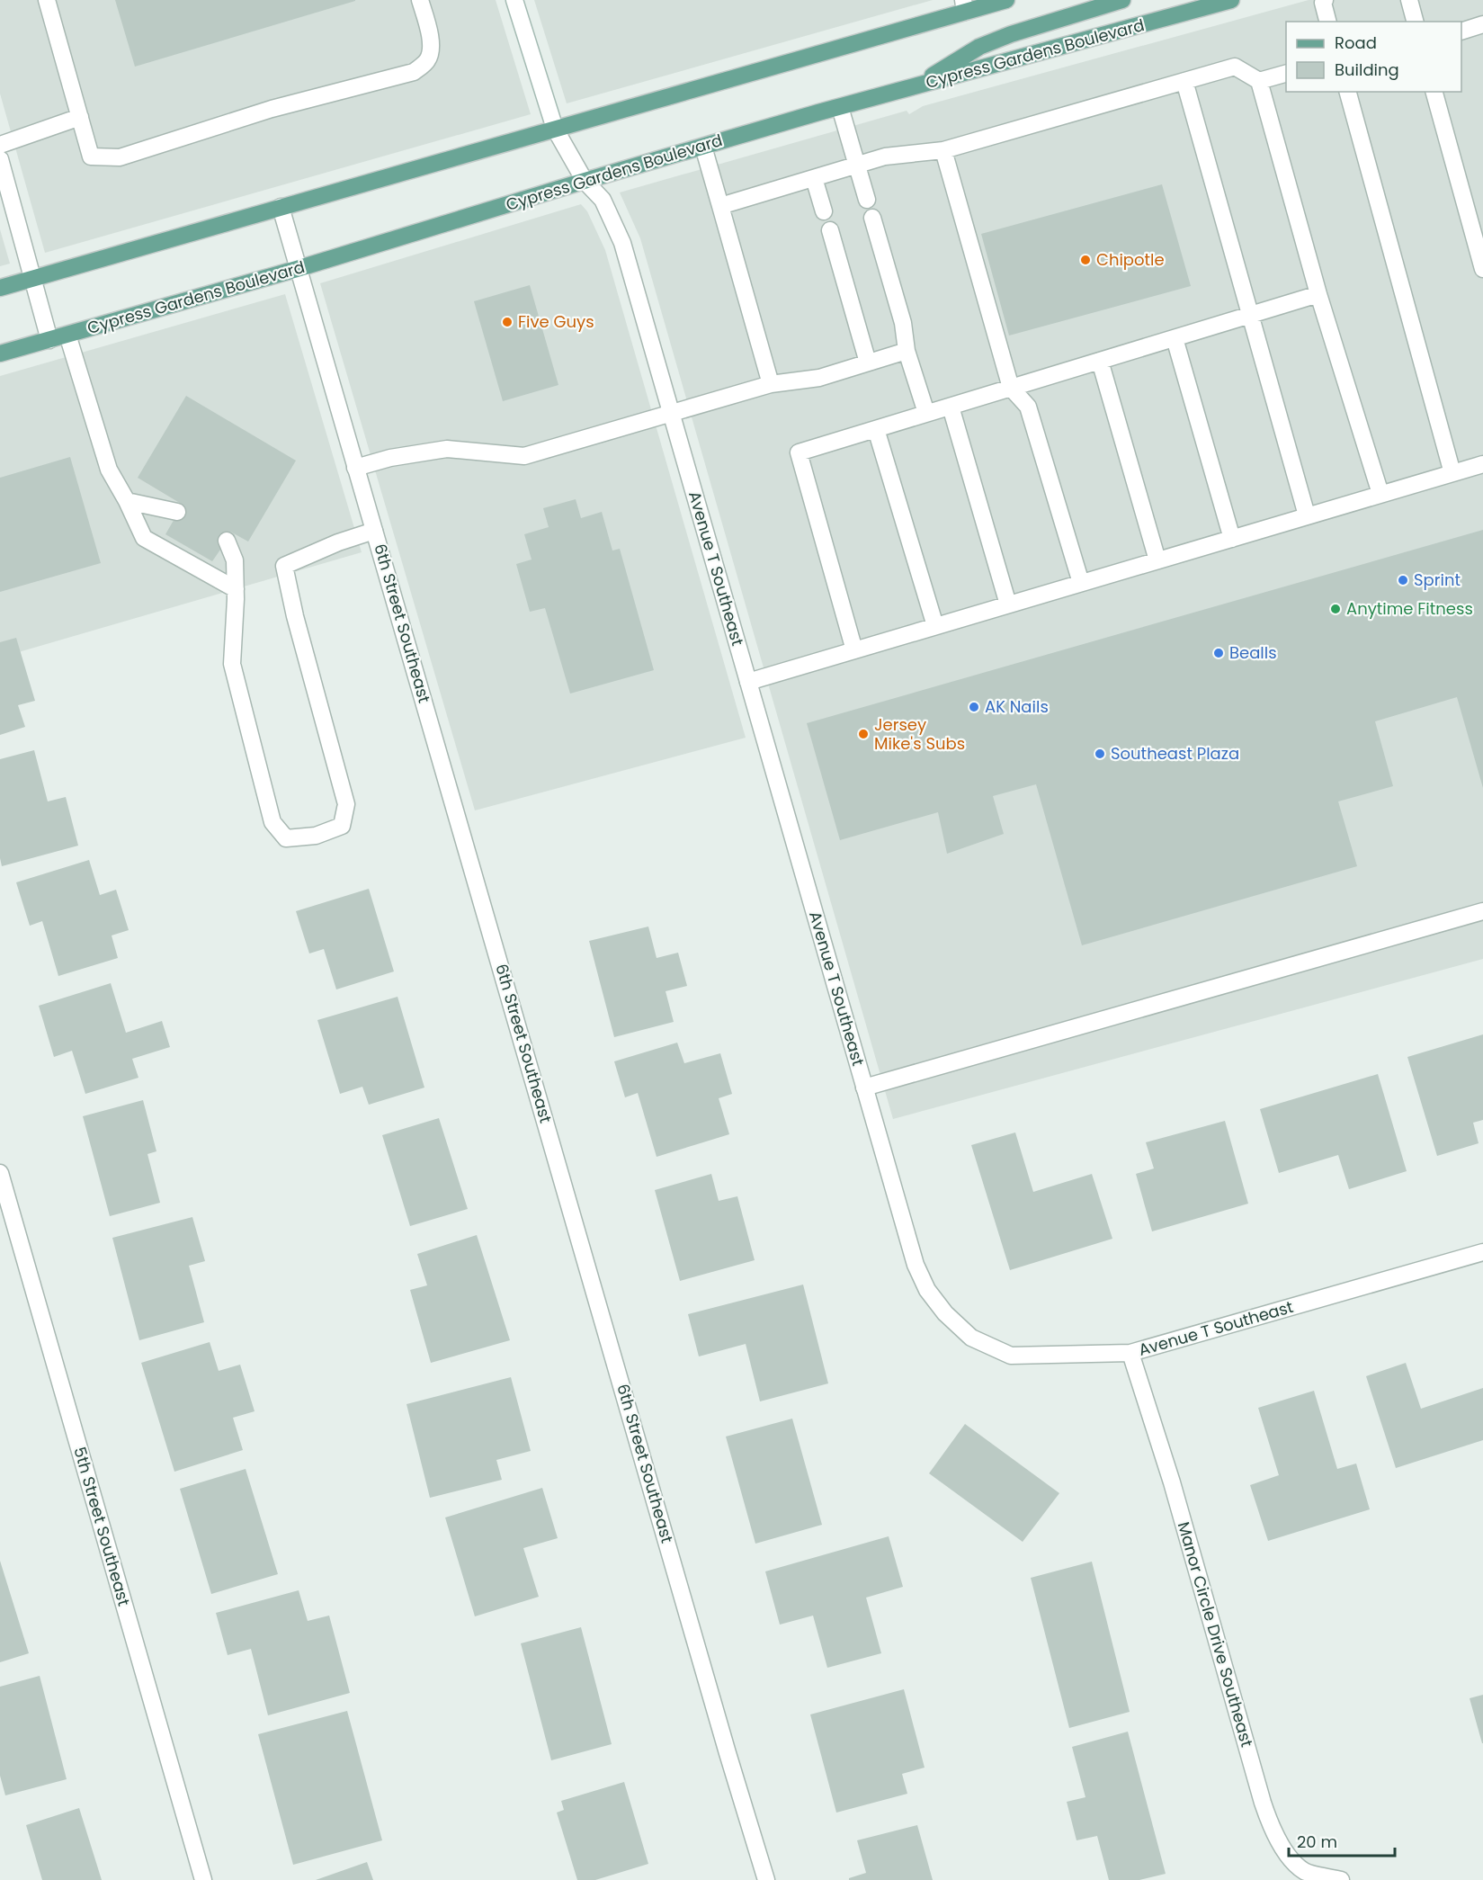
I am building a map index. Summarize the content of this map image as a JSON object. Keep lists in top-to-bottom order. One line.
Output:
{"streets":{"main road":["Cypress Gardens Boulevard"],"street":["Avenue T Southeast","6th Street Southeast","5th Street Southeast","Manor Circle Drive Southeast"]},"crossings":[["Cypress Gardens Boulevard","Avenue T Southeast"],["Cypress Gardens Boulevard","6th Street Southeast"],["Avenue T Southeast","Manor Circle Drive Southeast"]],"places":["Chipotle","Five Guys","Sprint","Anytime Fitness","Bealls","AK Nails","Jersey Mike's Subs","Southeast Plaza"],"legend":["Road","Building"],"scale_bar":"20 m"}
